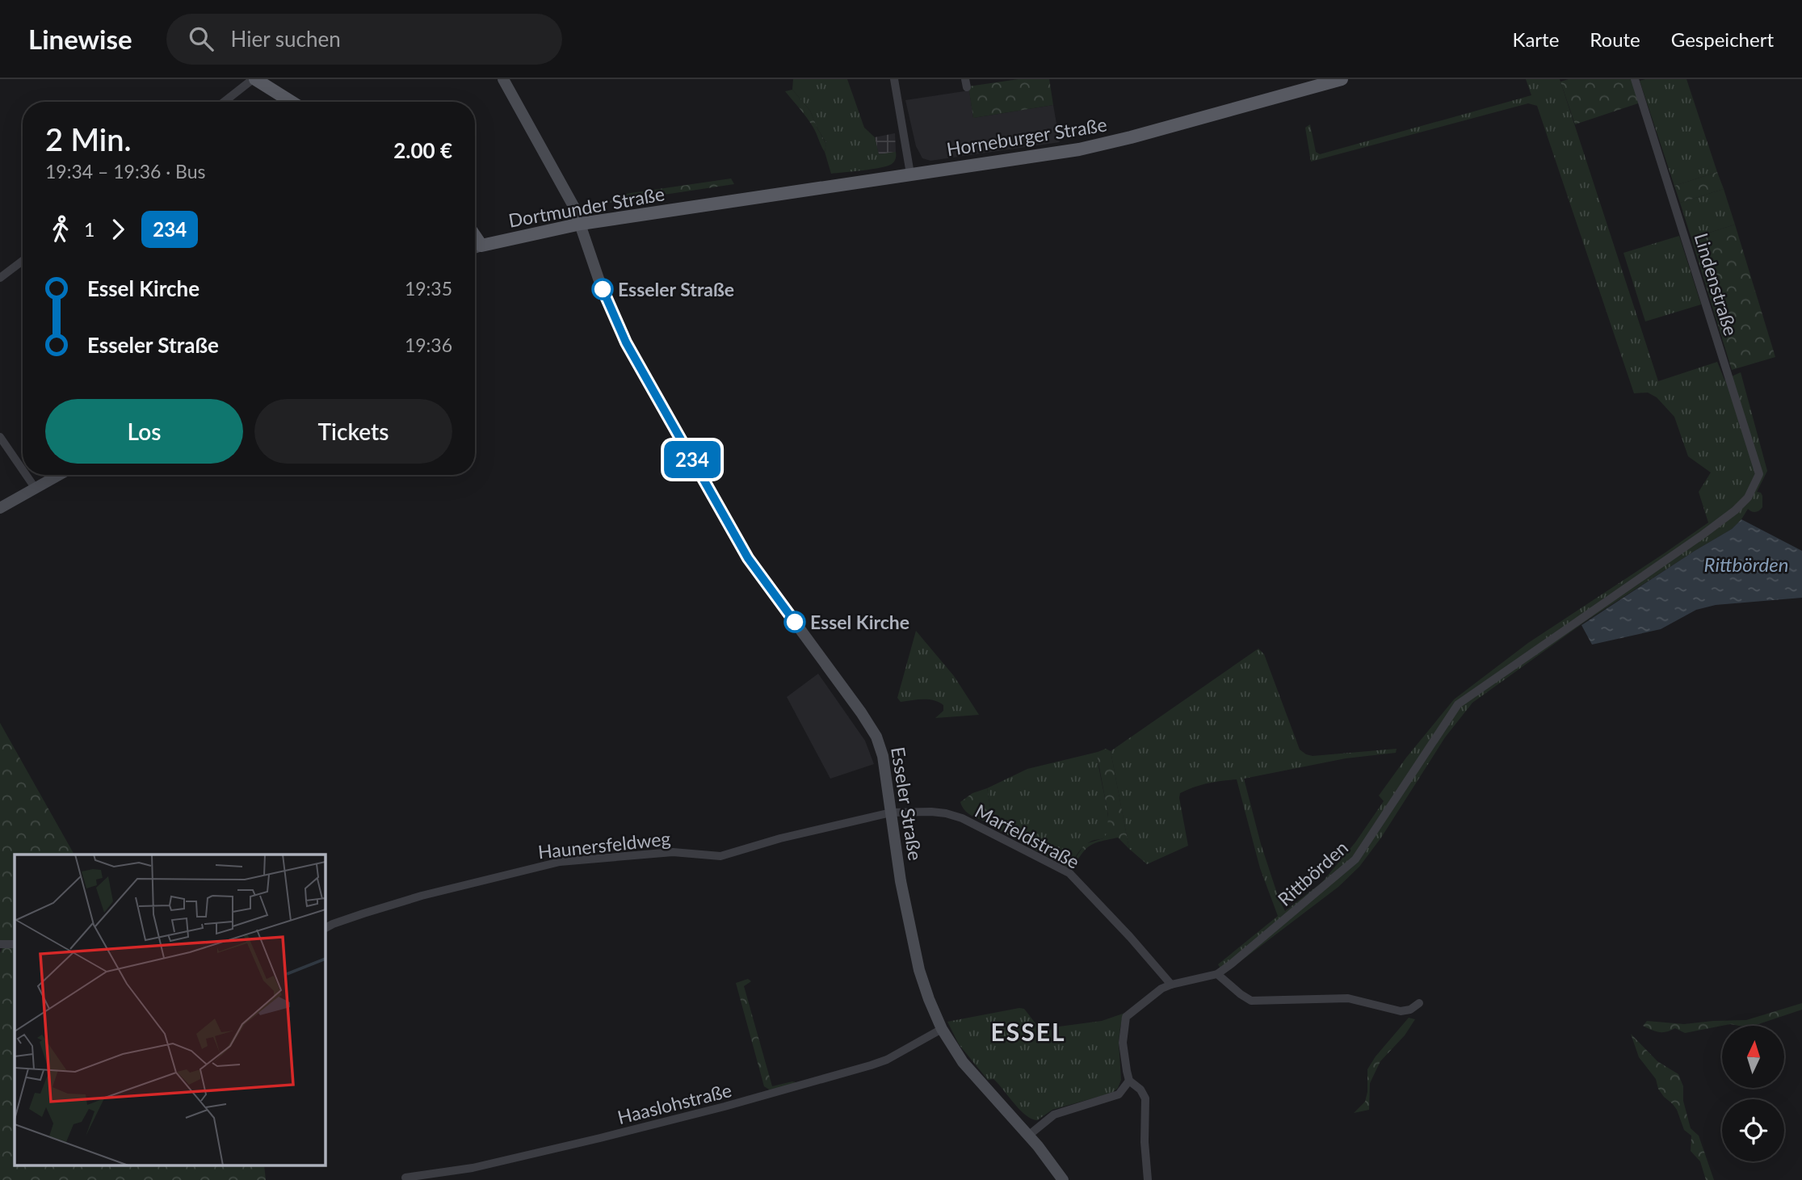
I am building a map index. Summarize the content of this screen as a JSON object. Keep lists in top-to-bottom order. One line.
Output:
{"streets":{"main road":["Horneburger Straße","Dortmunder Straße","Esseler Straße"],"street":["Lindenstraße","Marfeldstraße","Haunersfeldweg","Rittbörden","Haaslohstraße"]},"crossings":[["Horneburger Straße","Dortmunder Straße"],["Dortmunder Straße","Esseler Straße"],["Lindenstraße","Rittbörden"],["Esseler Straße","Marfeldstraße"],["Esseler Straße","Haunersfeldweg"],["Esseler Straße","Haaslohstraße"],["Marfeldstraße","Haunersfeldweg"],["Marfeldstraße","Rittbörden"]],"districts":["ESSEL"],"water":["Rittbörden"],"places":["Esseler Straße","Essel Kirche"],"lines":["bus line 234"],"north":"top","page":{"header":"Linewise","search":"Hier suchen","nav":["Karte","Route","Gespeichert"],"on_map":"234","heading":["2 Min.","19:34 – 19:36 · Bus","2.00 €"],"legs":["1","234"],"list":[{"name":"Essel Kirche","value":"19:35"},{"name":"Esseler Straße","value":"19:36"}],"buttons":["Los","Tickets"]}}
